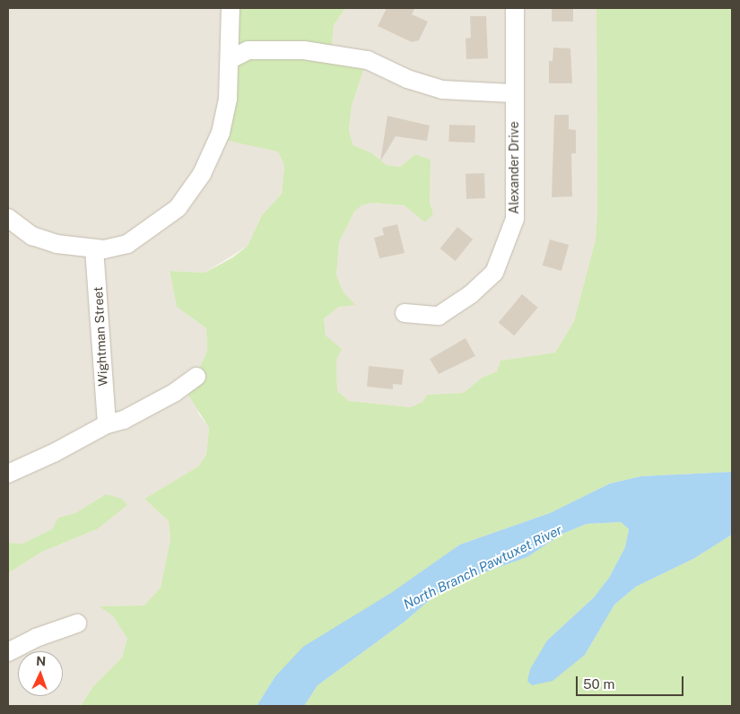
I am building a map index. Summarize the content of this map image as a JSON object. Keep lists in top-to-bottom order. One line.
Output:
{"streets":{"street":["Alexander Drive","Wightman Street"]},"water":["North Branch Pawtuxet River"],"scale_bar":"50 m","north":"top"}
